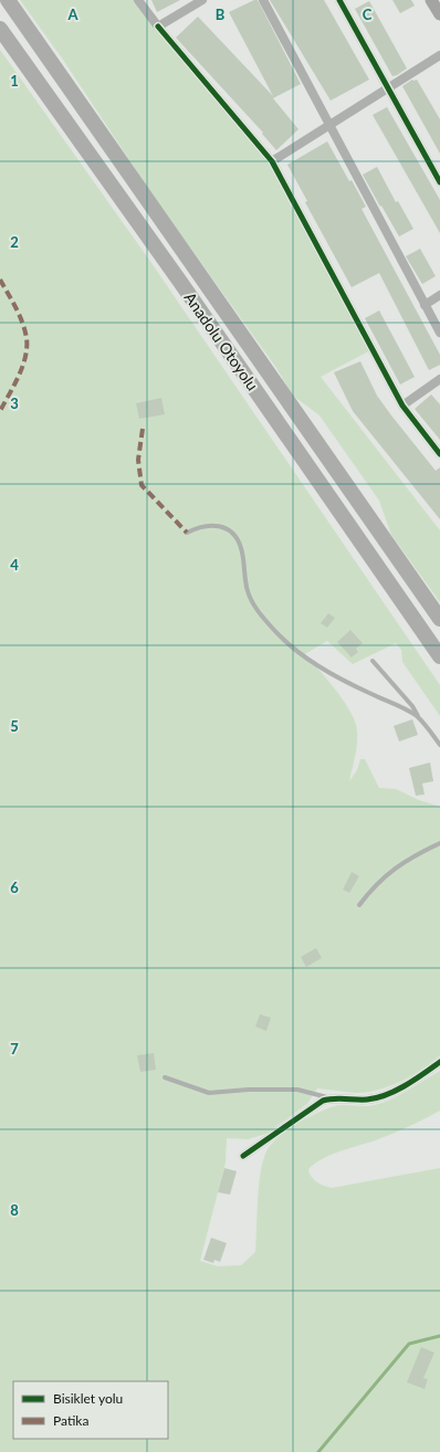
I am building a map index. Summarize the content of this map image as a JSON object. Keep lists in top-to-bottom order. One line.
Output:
{"streets":{"highway":["Anadolu Otoyolu"]},"legend":["Bisiklet yolu","Patika"],"grid":{"columns":["A","B","C"],"rows":["1","2","3","4","5","6","7","8"]}}
